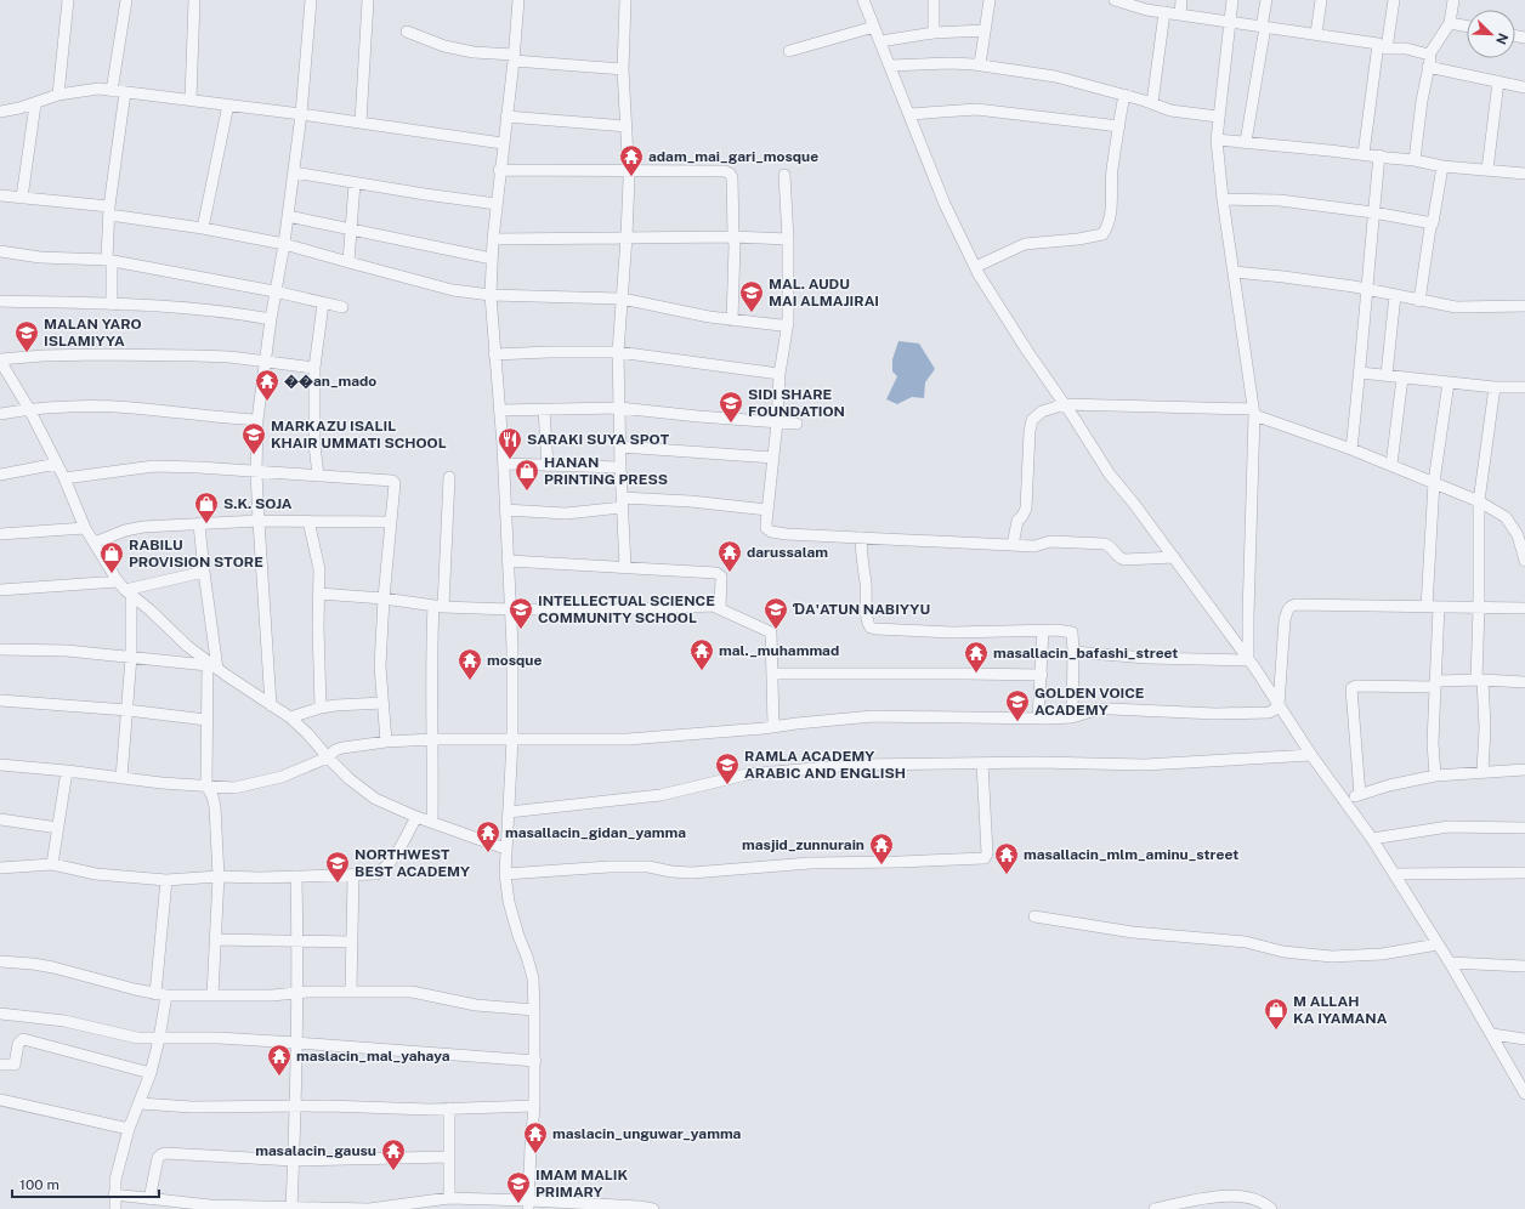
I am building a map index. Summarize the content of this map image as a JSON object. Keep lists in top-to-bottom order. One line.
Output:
{"places":{"temple":["adam_mai_gari_mosque","��an_mado","darussalam","mal._muhammad","masallacin_bafashi_street","mosque","masallacin_gidan_yamma","masjid_zunnurain","masallacin_mlm_aminu_street","maslacin_mal_yahaya","maslacin_unguwar_yamma","masalacin_gausu"],"school or university":["MAL. AUDU MAI ALMAJIRAI","MALAN YARO ISLAMIYYA","SIDI SHARE FOUNDATION","MARKAZU ISALIL KHAIR UMMATI SCHOOL","INTELLECTUAL SCIENCE COMMUNITY SCHOOL","ƊA'ATUN NABIYYU","GOLDEN VOICE ACADEMY","RAMLA ACADEMY ARABIC AND ENGLISH","NORTHWEST BEST ACADEMY","IMAM MALIK PRIMARY"],"restaurant":["SARAKI SUYA SPOT"],"shop":["HANAN PRINTING PRESS","S.K. SOJA","RABILU PROVISION STORE","M ALLAH KA IYAMANA"]},"scale_bar":"100 m","north":"bottom right"}
